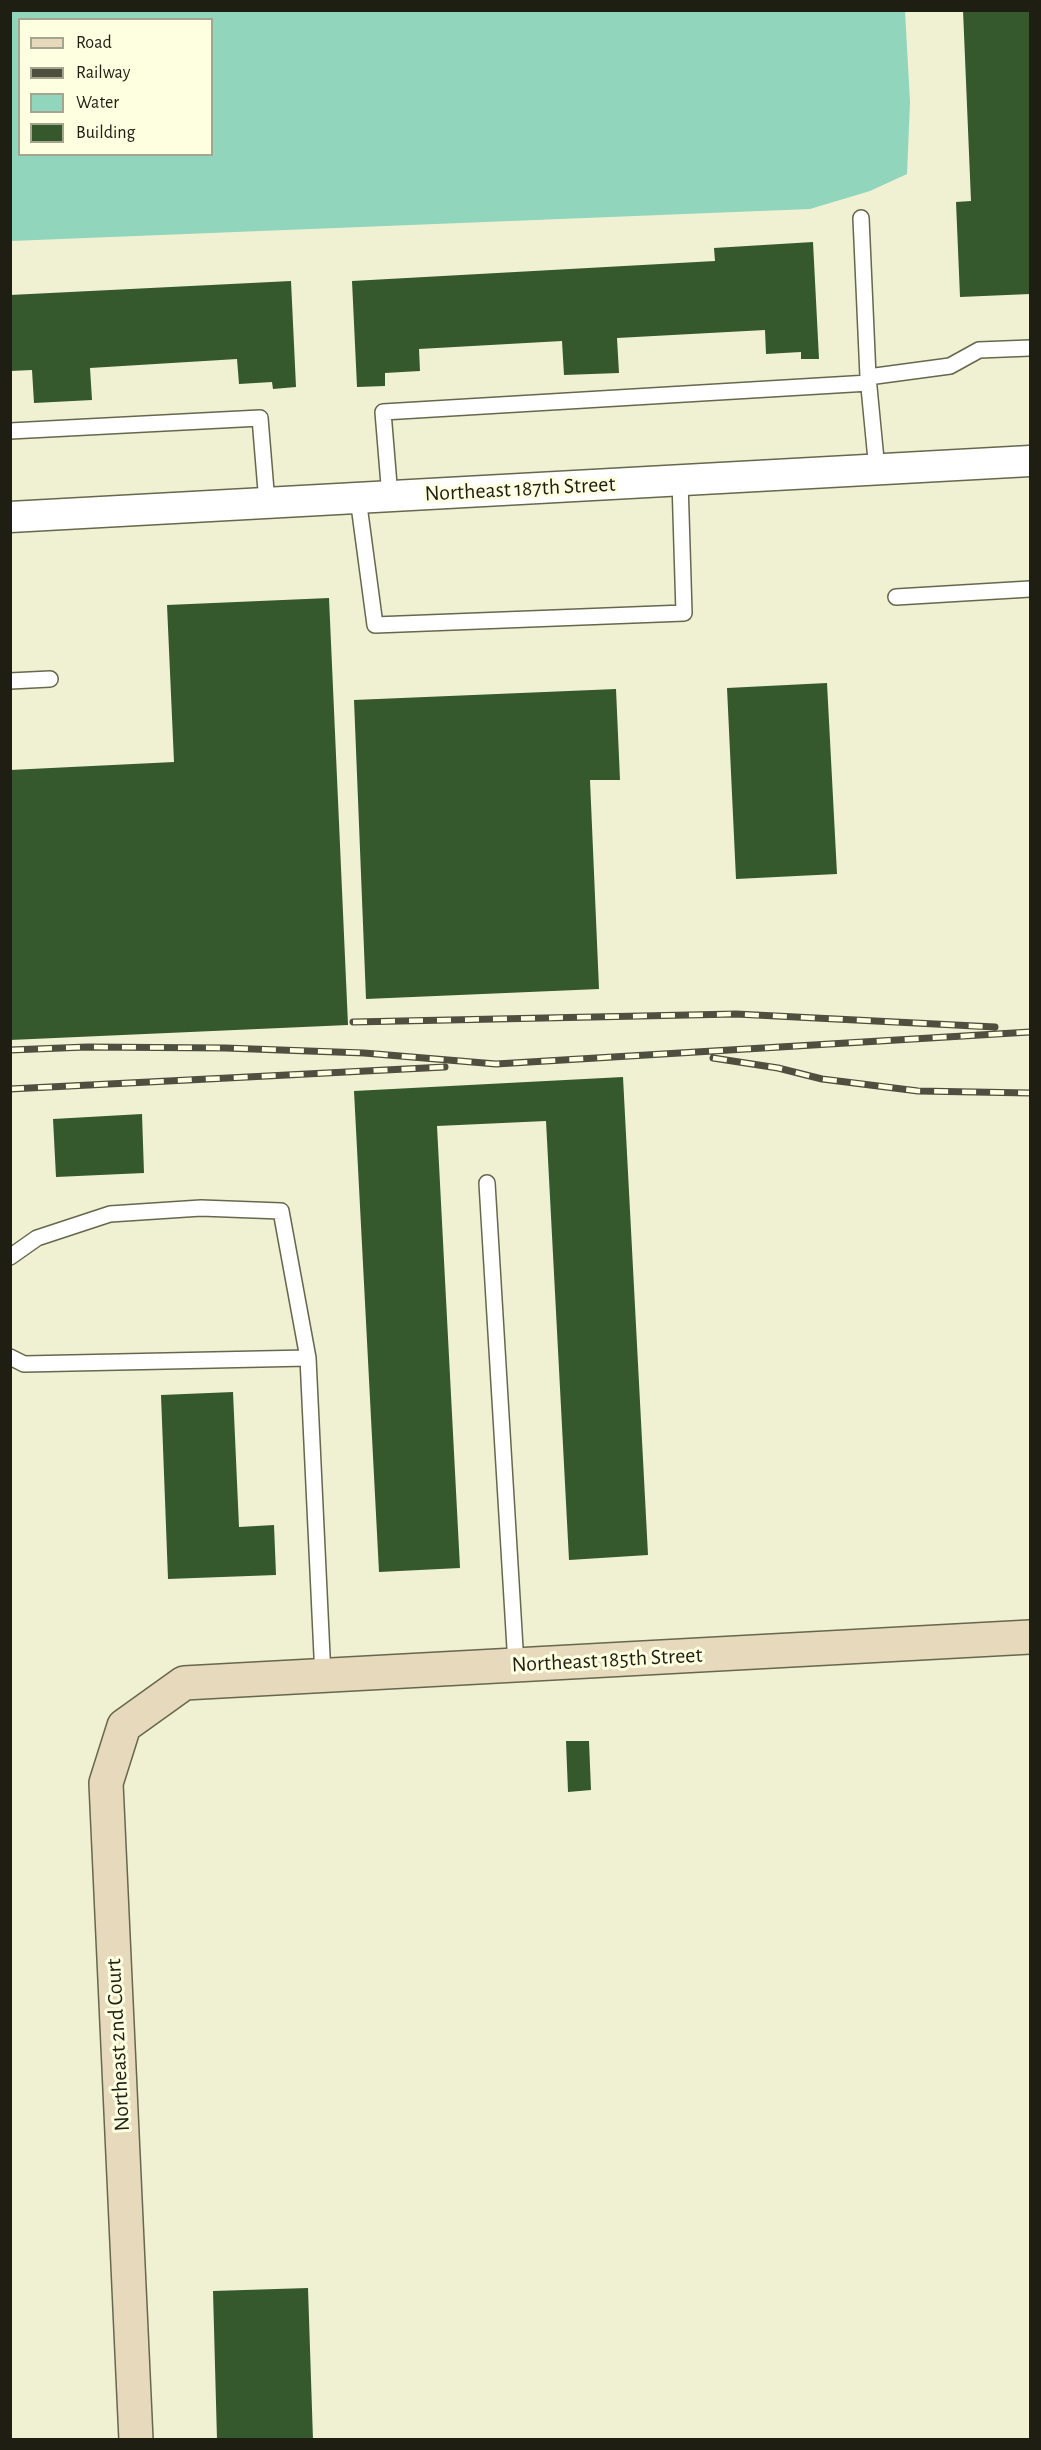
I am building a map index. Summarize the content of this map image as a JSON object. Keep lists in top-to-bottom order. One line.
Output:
{"streets":{"street":["Northeast 187th Street","Northeast 185th Street","Northeast 2nd Court"]},"crossings":[["Northeast 185th Street","Northeast 2nd Court"]],"legend":["Road","Railway","Water","Building"]}
